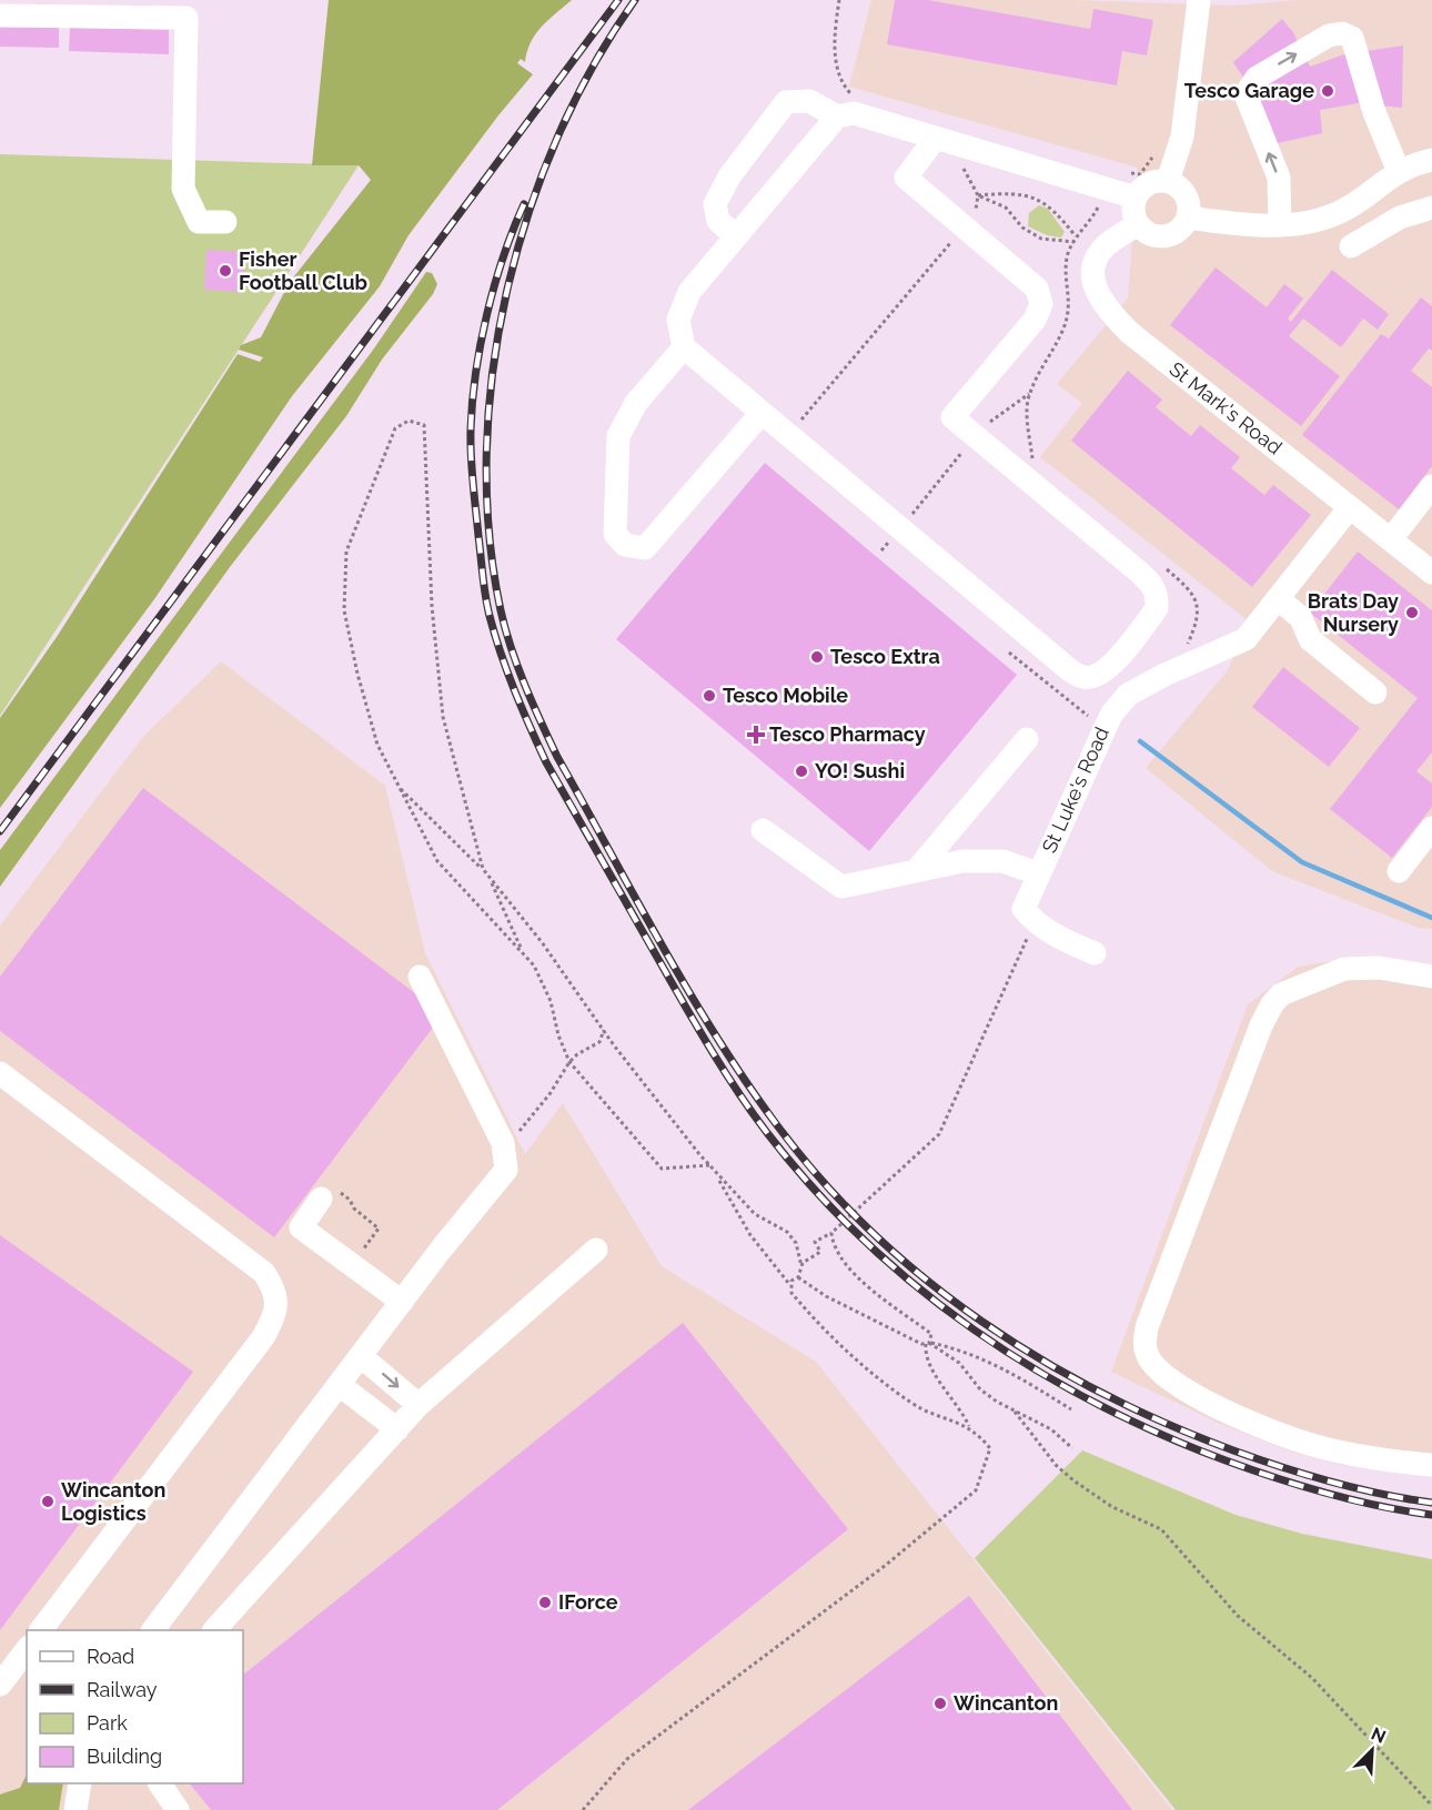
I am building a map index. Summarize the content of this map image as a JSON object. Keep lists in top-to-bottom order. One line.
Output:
{"streets":{"street":["St Mark's Road","St Luke's Road"]},"crossings":[["St Mark's Road","St Luke's Road"]],"places":{"other":["Tesco Garage","Fisher Football Club","Brats Day Nursery","Tesco Extra","Tesco Mobile","YO! Sushi","Wincanton Logistics","IForce","Wincanton"],"health":["Tesco Pharmacy"]},"legend":["Road","Railway","Park","Building"],"north":"top right"}
